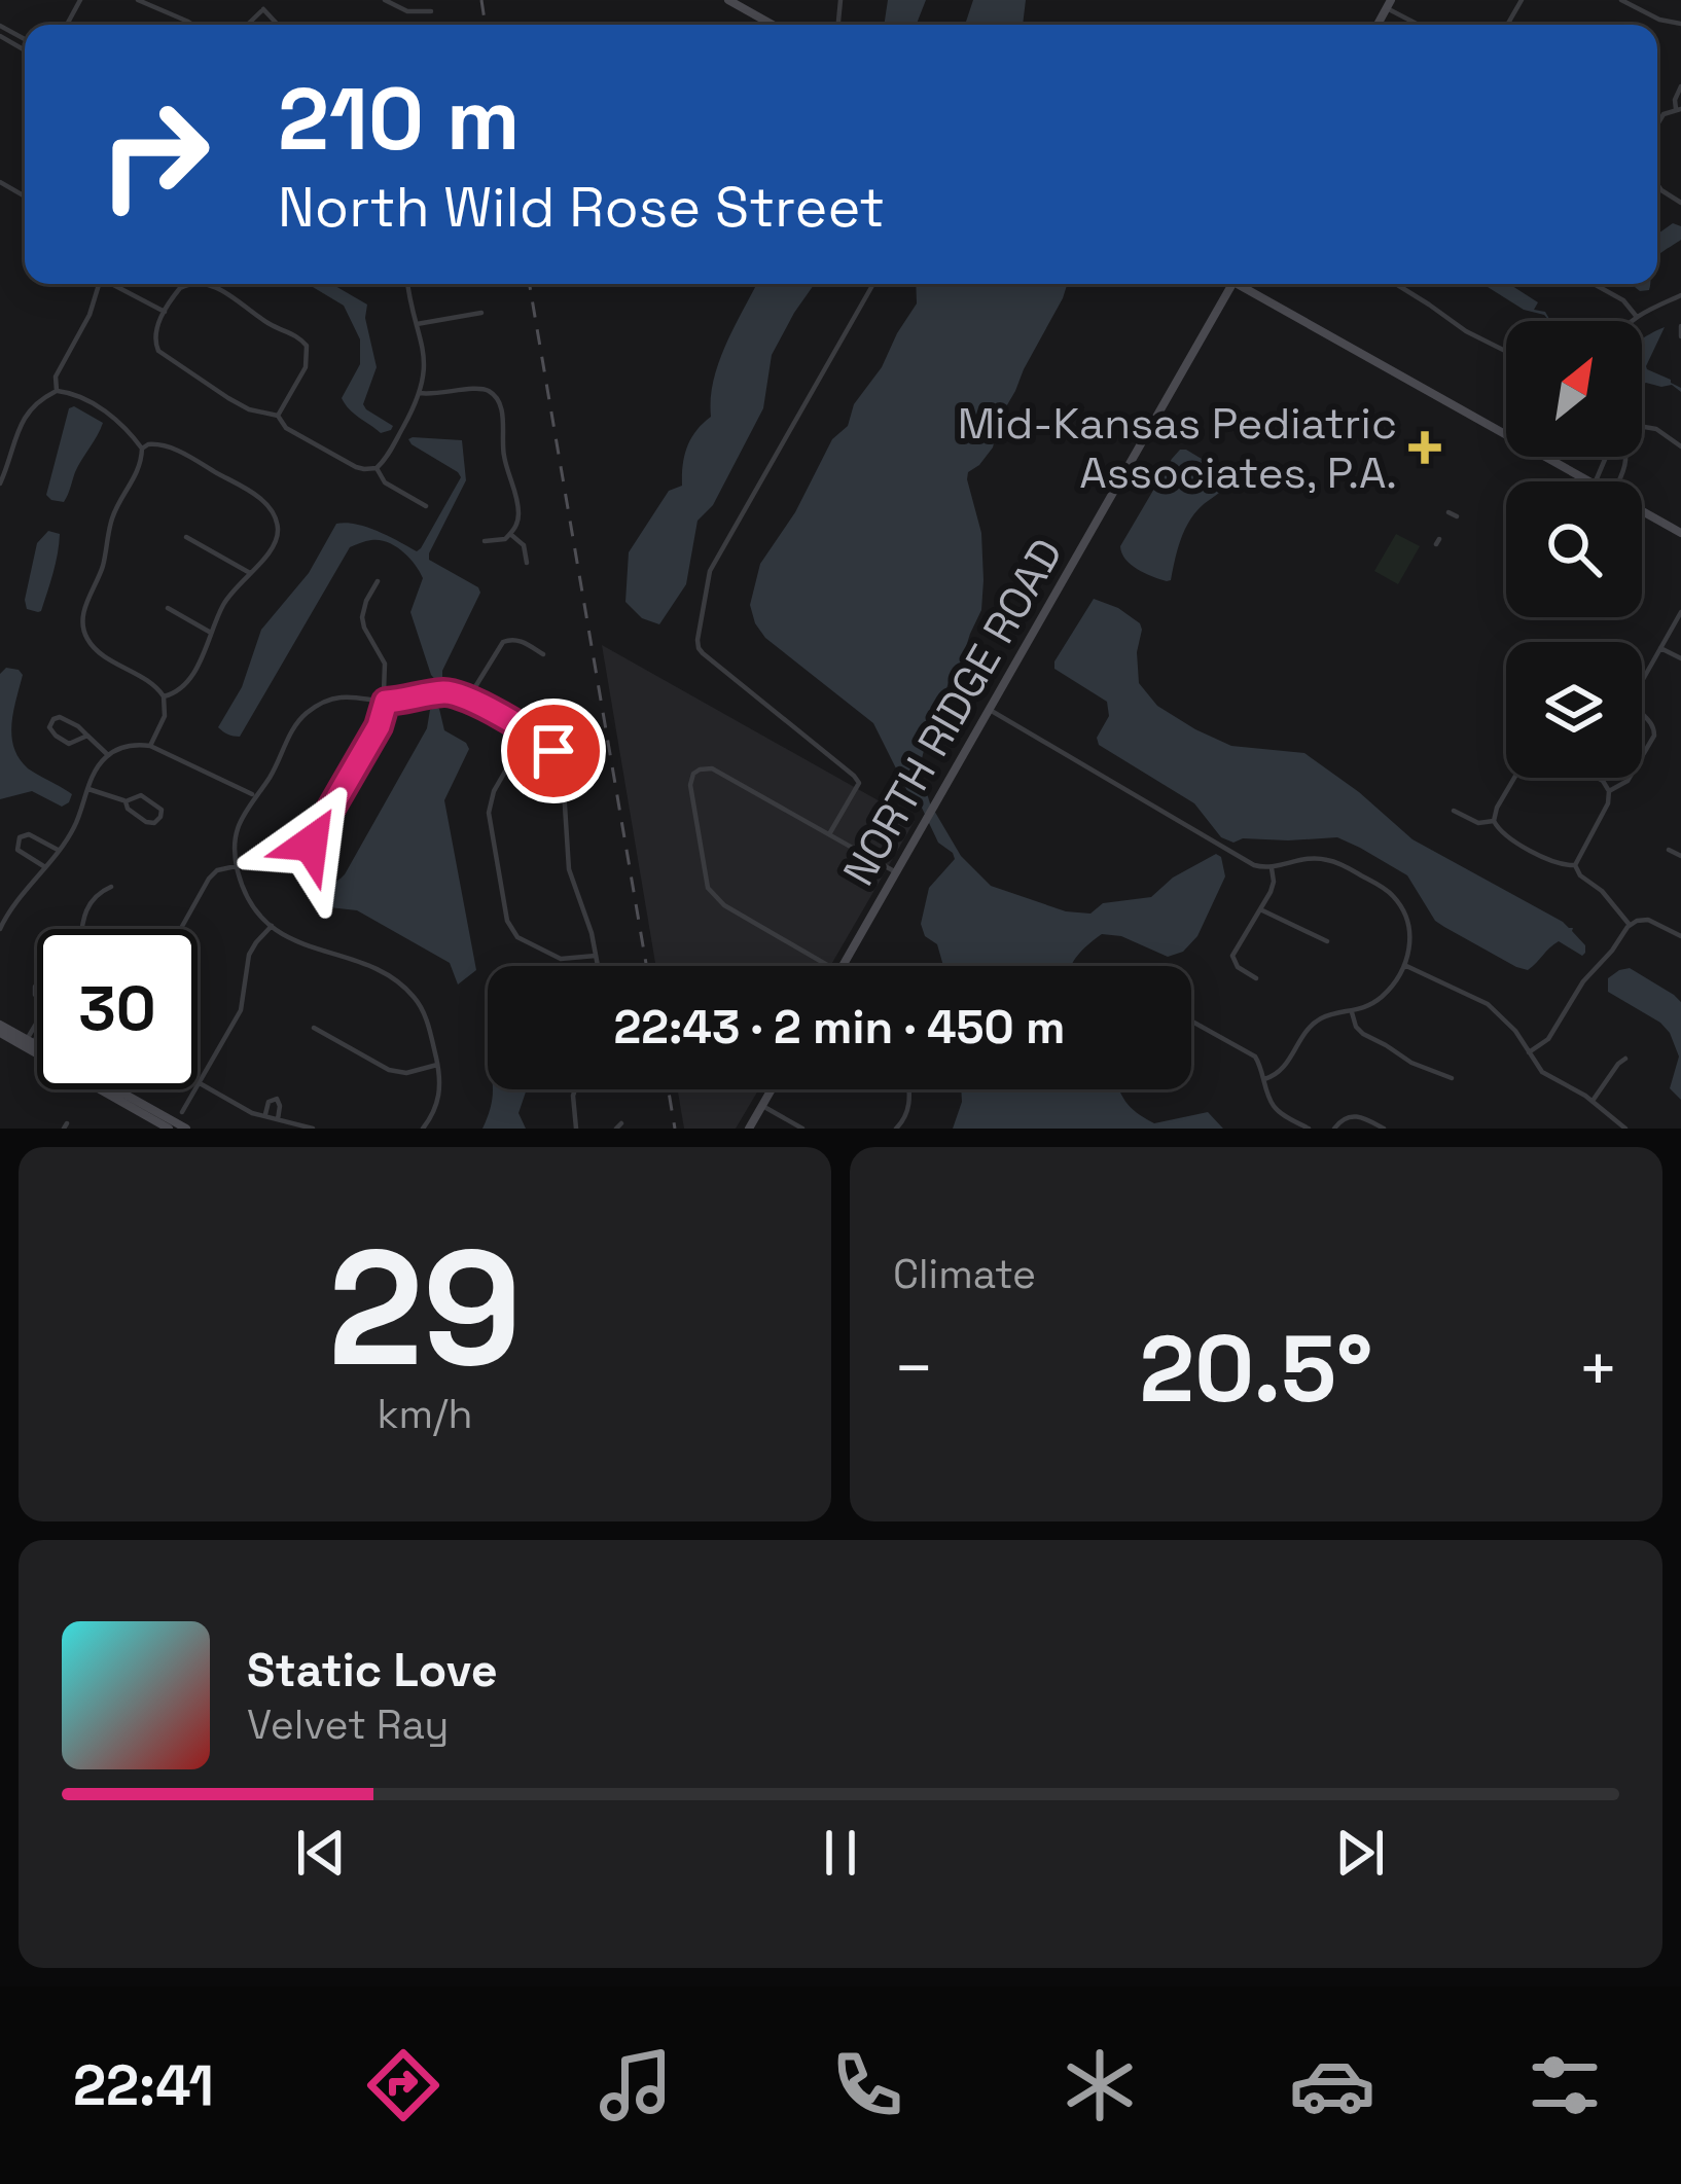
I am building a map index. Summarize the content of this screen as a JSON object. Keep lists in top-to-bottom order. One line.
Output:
{"streets":{"main road":["NORTH RIDGE ROAD"]},"places":{"health":["Mid-Kansas Pediatric Associates, P.A."]},"north":"top right","page":{"turn":["210 m","North Wild Rose Street"],"limit":"30","trip":"22:43 · 2 min · 450 m","tile":[["29","km/h"],"Climate"],"heat":["−","20.5°","+"],"song":["Static Love","Velvet Ray"],"tabs":"22:41"}}
